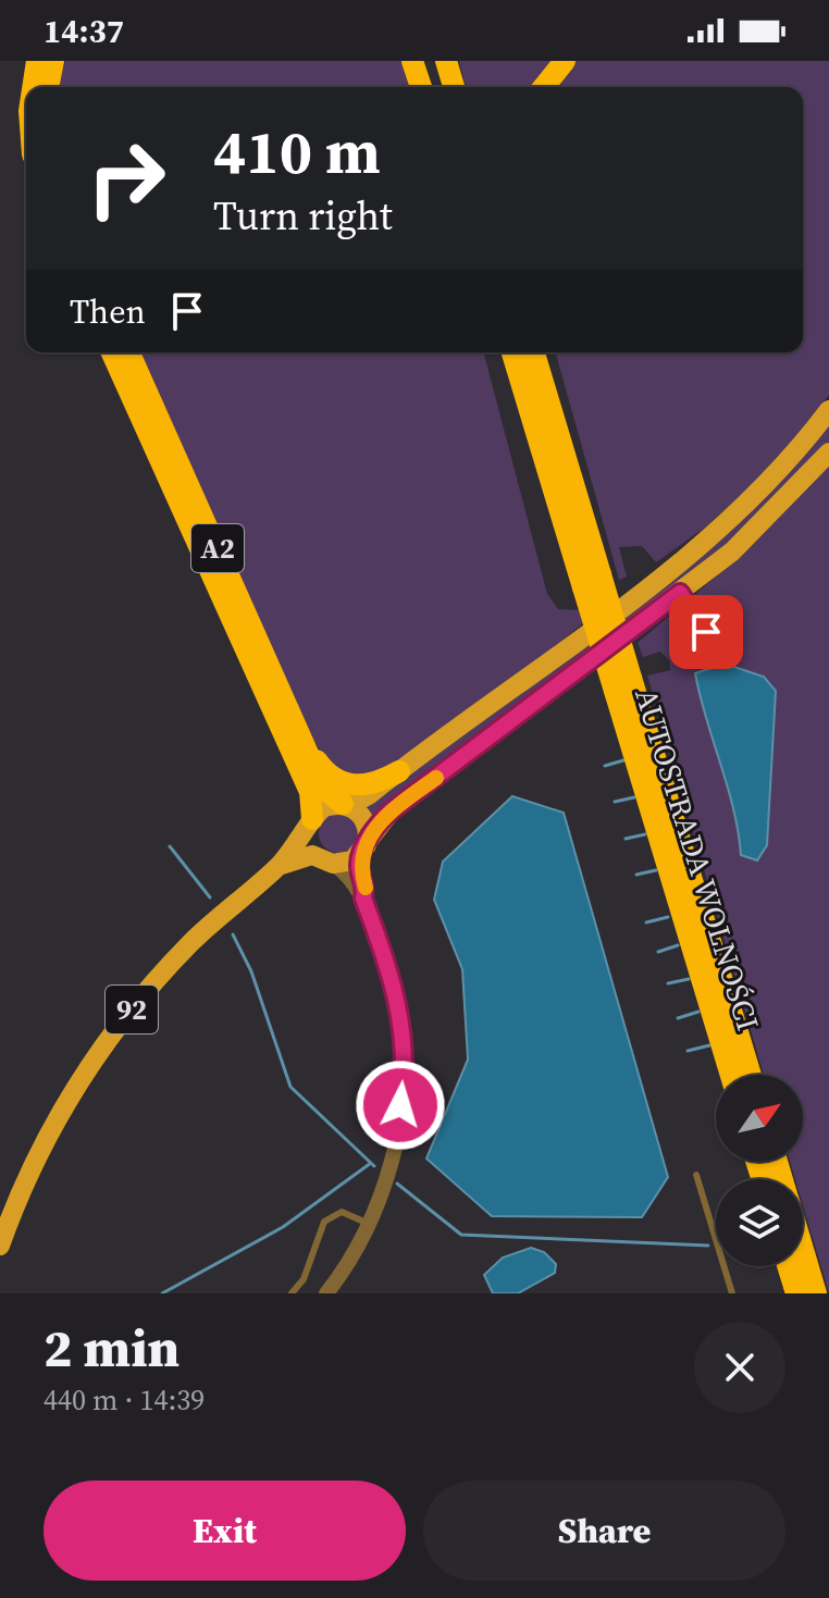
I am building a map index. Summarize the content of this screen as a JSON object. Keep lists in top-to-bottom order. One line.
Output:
{"streets":{"highway":["A2","AUTOSTRADA WOLNOŚCI"],"main road":["92"]},"crossings":[["A2","92"]],"north":"top right","page":{"status":"14:37","turn":["410 m","Turn right"],"then":"Then","heading":["2 min","440 m · 14:39"],"buttons":["Exit","Share"]}}
